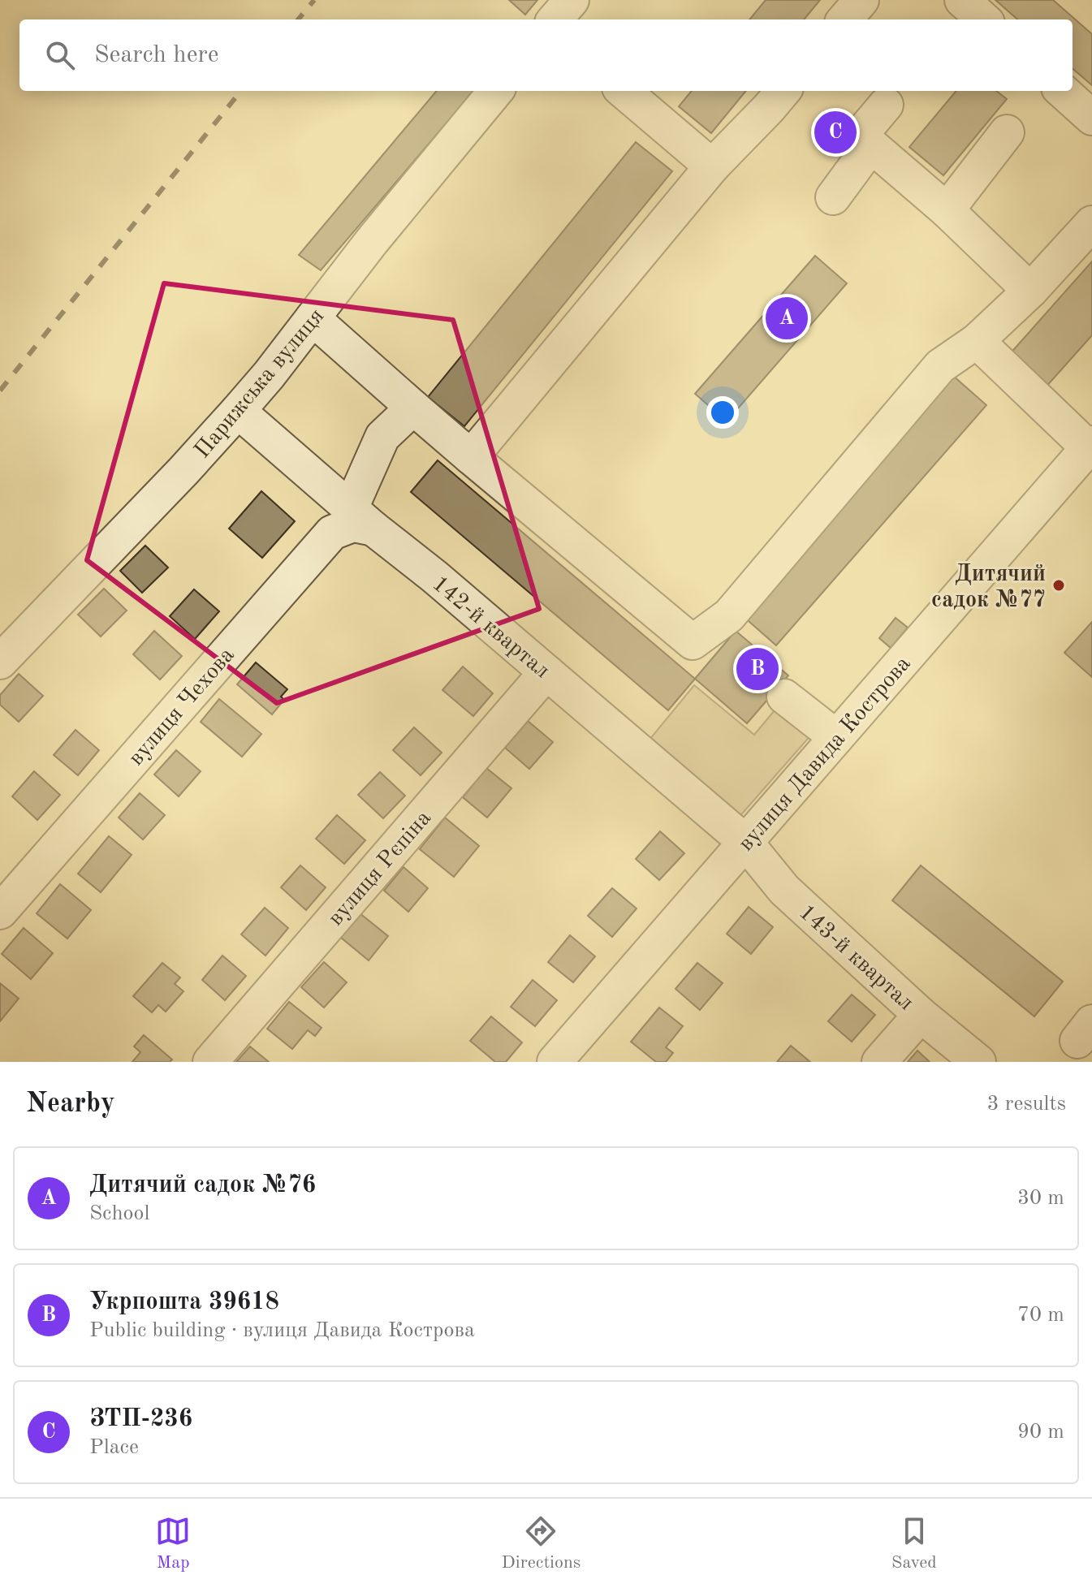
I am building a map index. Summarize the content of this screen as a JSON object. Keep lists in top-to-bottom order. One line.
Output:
{"streets":{"street":["Парижська вулиця","142-й квартал","вулиця Чехова","вулиця Давида Кострова","вулиця Рєпіна","143-й квартал"]},"crossings":[["Парижська вулиця","142-й квартал"],["142-й квартал","вулиця Чехова"],["142-й квартал","вулиця Давида Кострова"],["142-й квартал","вулиця Рєпіна"],["142-й квартал","143-й квартал"],["вулиця Давида Кострова","143-й квартал"]],"places":["Дитячий садок №77"],"page":{"search":"Search here","pins":["C","A","B"],"heading":["Nearby","3 results"],"list":[{"mark":"A","name":"Дитячий садок №76","note":"School","value":"30 m"},{"mark":"B","name":"Укрпошта 39618","note":"Public building · вулиця Давида Кострова","value":"70 m"},{"mark":"C","name":"ЗТП-236","note":"Place","value":"90 m"}],"nav":["Map","Directions","Saved"]}}
